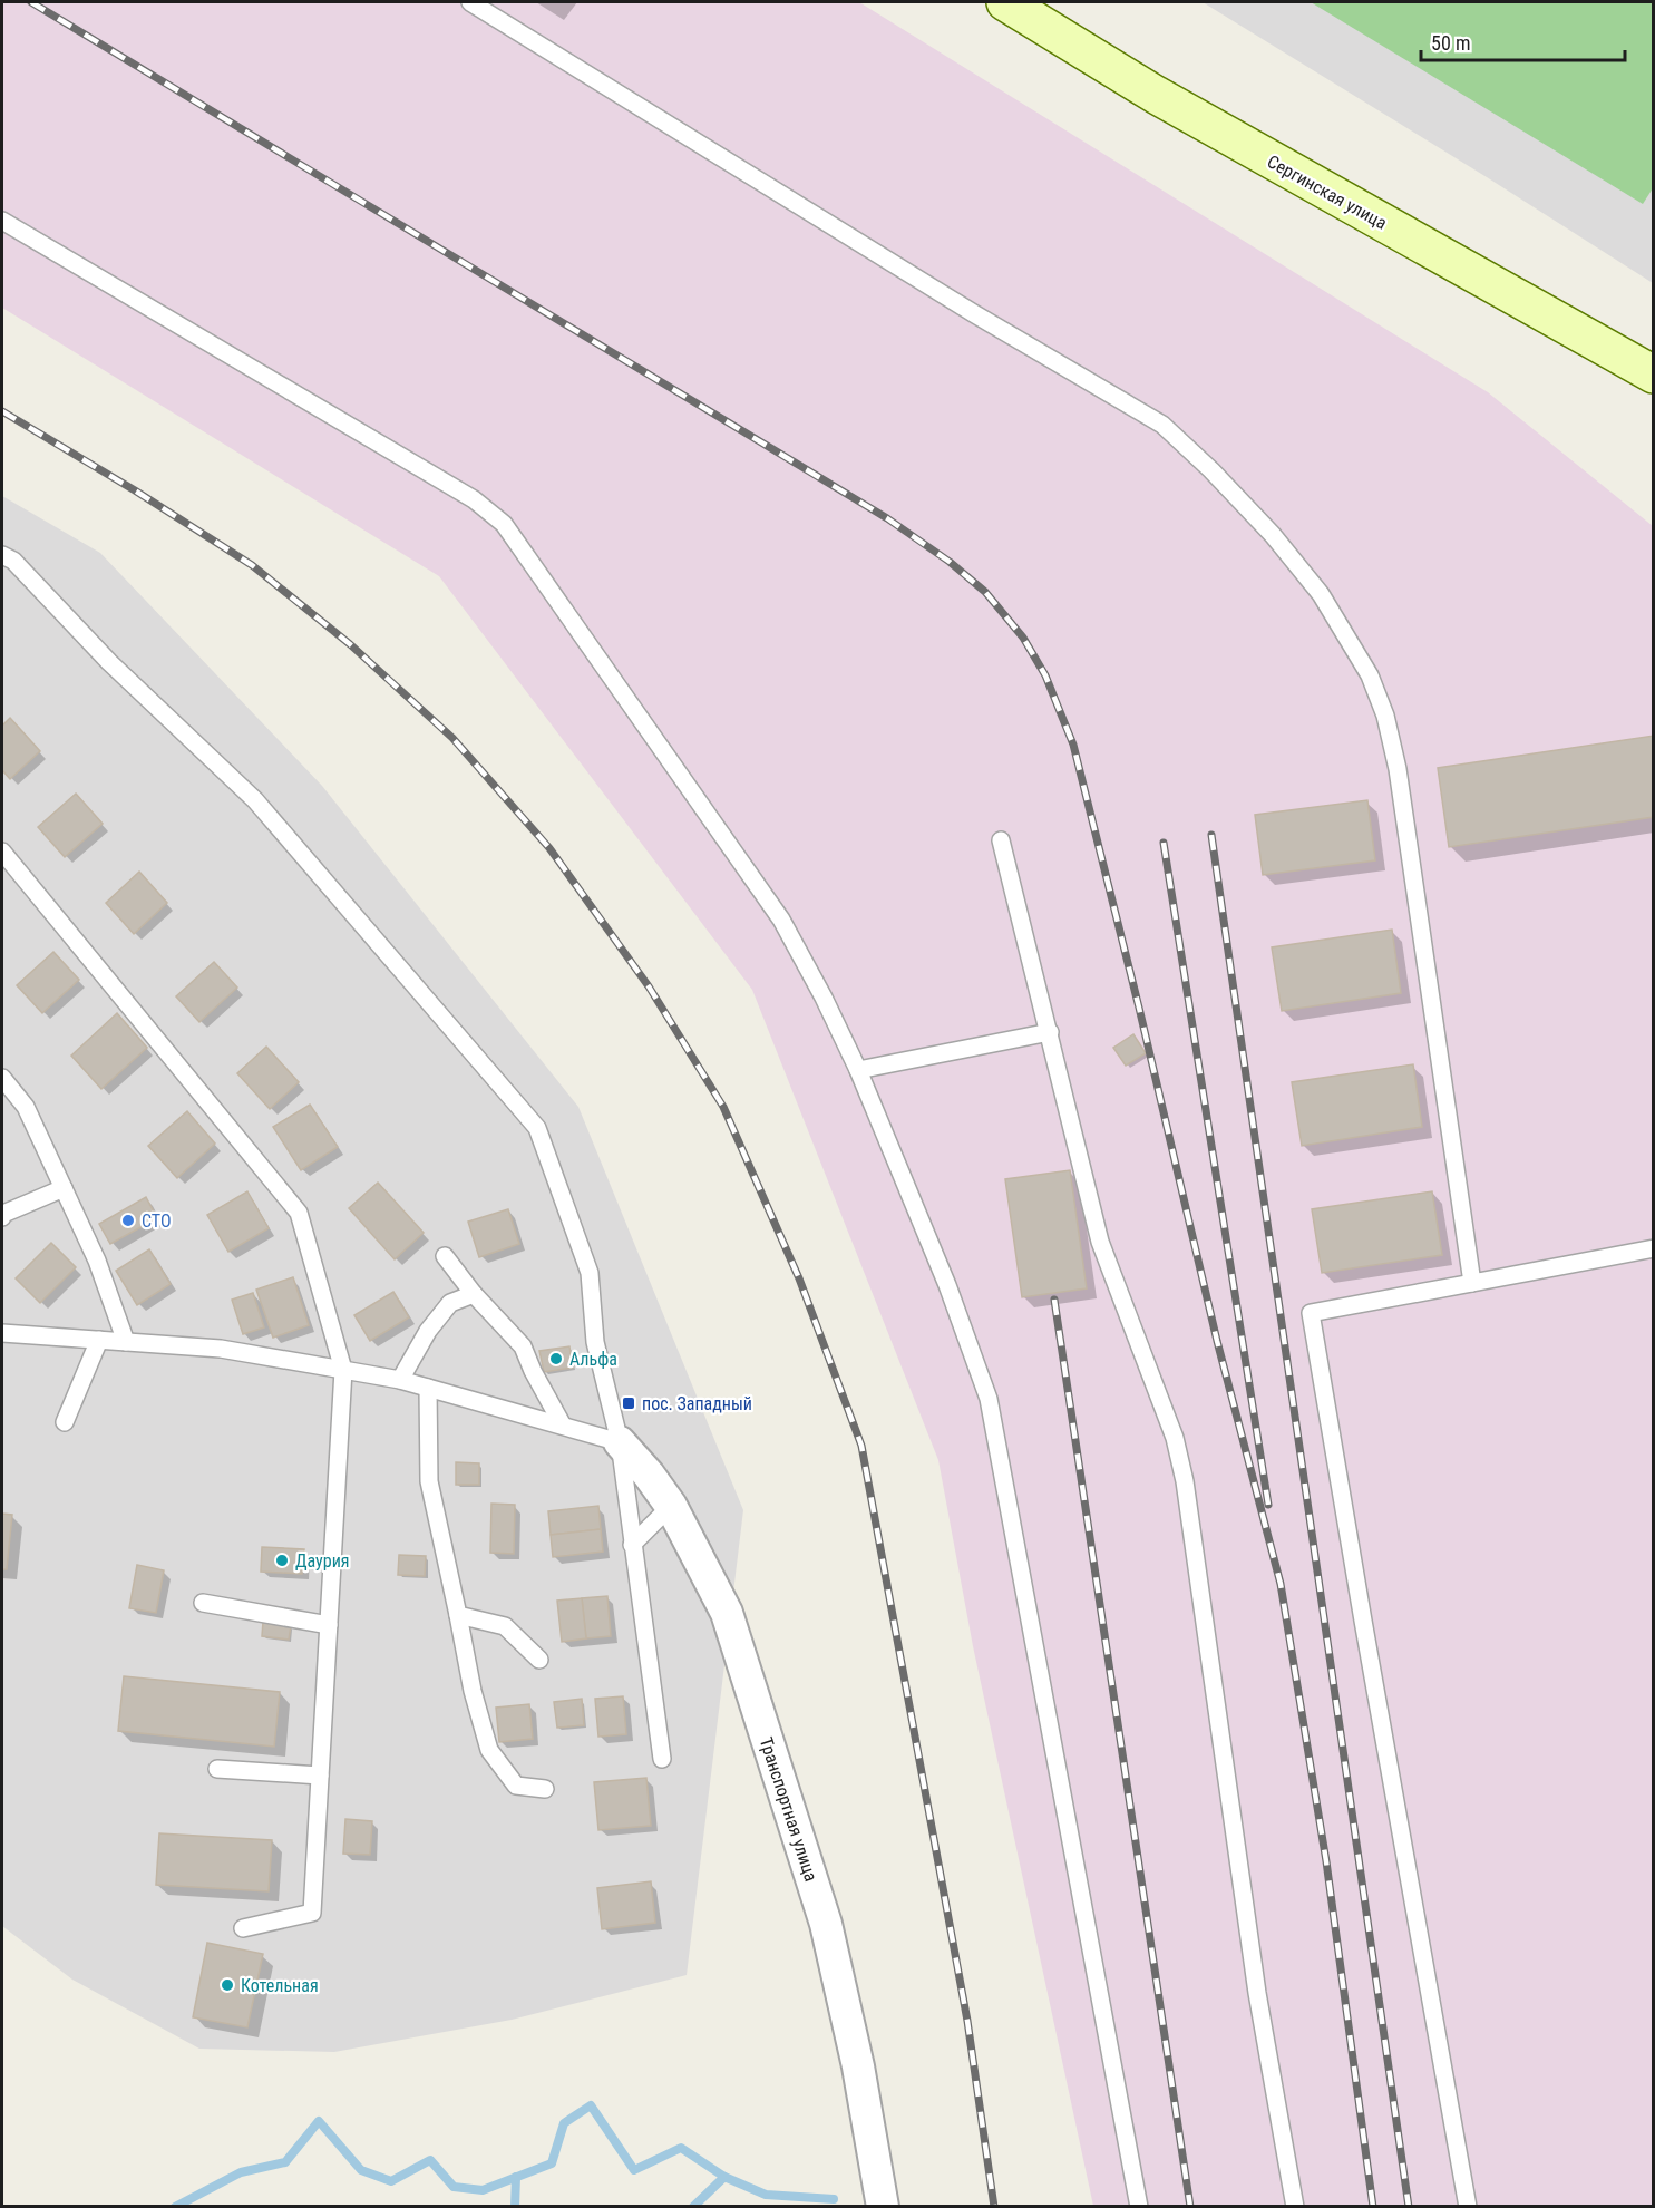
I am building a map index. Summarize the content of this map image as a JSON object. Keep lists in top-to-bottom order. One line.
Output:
{"streets":{"main road":["Сергинская улица"],"street":["Транспортная улица"]},"places":{"other":["СТО","Альфа","Даурия","Котельная"],"transit":["пос. Западный"]},"scale_bar":"50 m"}
